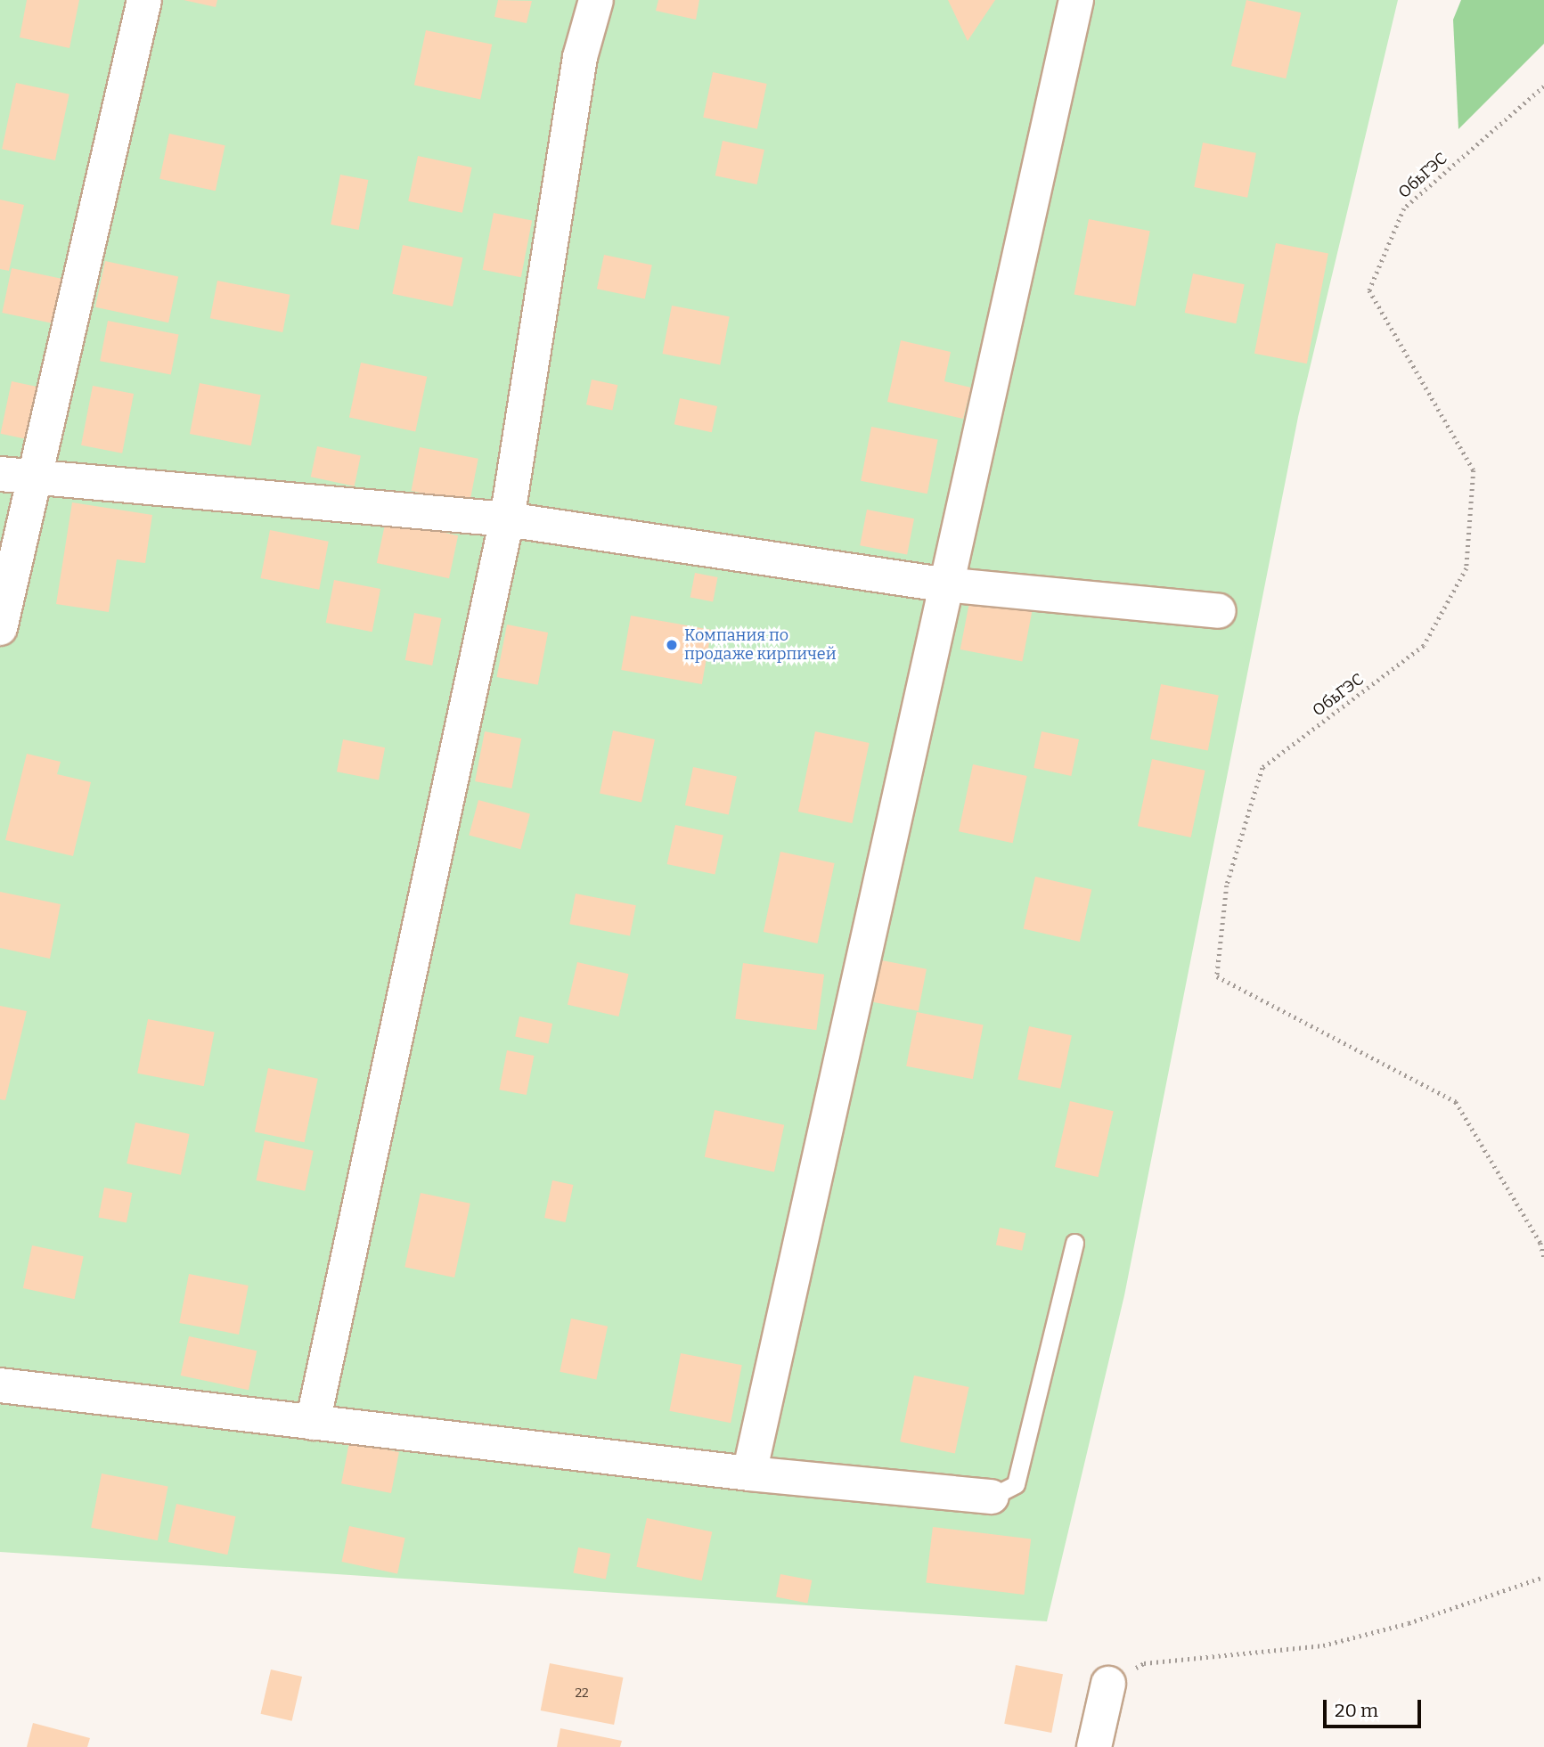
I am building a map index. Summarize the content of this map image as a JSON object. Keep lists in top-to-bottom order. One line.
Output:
{"streets":{"path":["ОбьГЭС"]},"places":["Компания по продаже кирпичей"],"house_numbers":["22"],"scale_bar":"20 m"}
